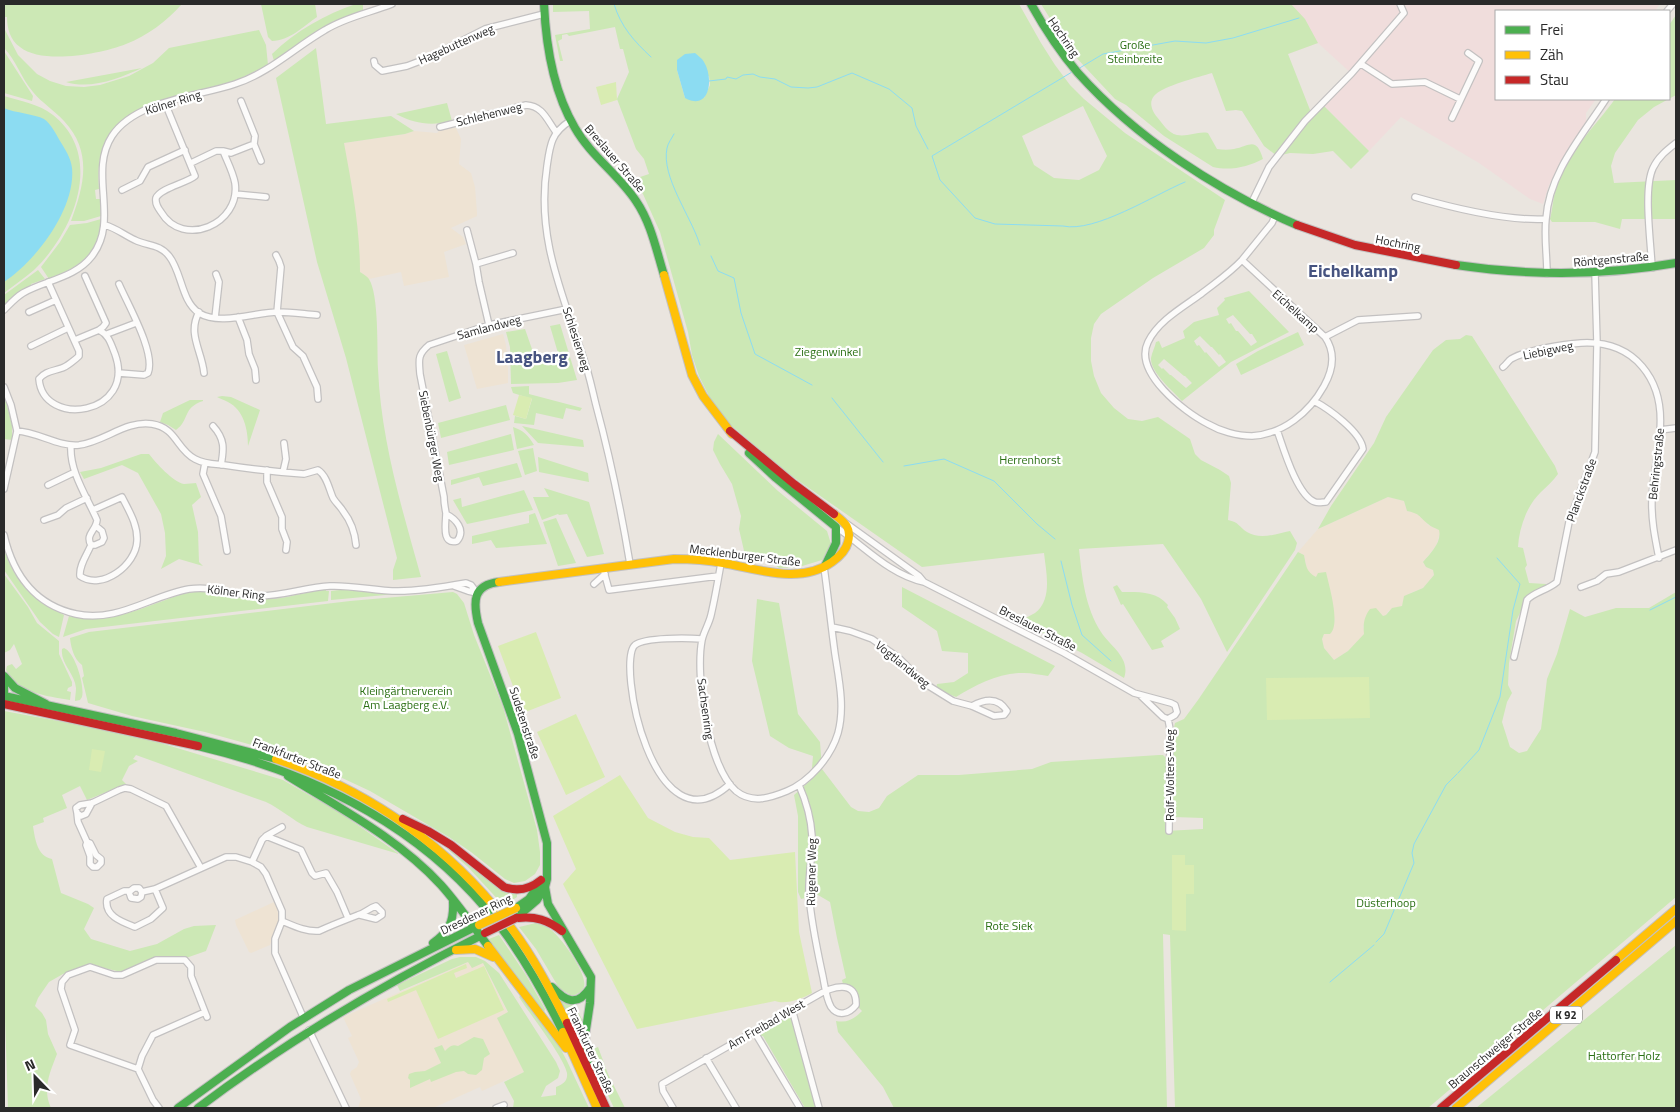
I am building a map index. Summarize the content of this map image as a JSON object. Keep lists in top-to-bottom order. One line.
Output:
{"streets":{"main road":["Hochring","Breslauer Straße","Röntgenstraße","Mecklenburger Straße","Sudetenstraße","Frankfurter Straße","Dresdener Ring","K 92","Braunschweiger Straße"],"street":["Hagebuttenweg","Kölner Ring","Schlehenweg","Eichelkamp","Samlandweg","Schlesierweg","Liebigweg","Siebenbürger Weg","Behringstraße","Planckstraße","Vogtlandweg","Sachsenring","Rolf-Wolters-Weg","Rügener Weg","Am Freibad West"]},"crossings":[["Hochring","Röntgenstraße"],["Hochring","Eichelkamp"],["Hagebuttenweg","Breslauer Straße"],["Kölner Ring","Mecklenburger Straße"],["Kölner Ring","Sudetenstraße"],["Schlehenweg","Schlesierweg"],["Breslauer Straße","Mecklenburger Straße"],["Breslauer Straße","Rolf-Wolters-Weg"],["Röntgenstraße","Planckstraße"],["Samlandweg","Schlesierweg"],["Samlandweg","Siebenbürger Weg"],["Schlesierweg","Mecklenburger Straße"],["Liebigweg","Behringstraße"],["Liebigweg","Planckstraße"],["Behringstraße","Planckstraße"],["Mecklenburger Straße","Sachsenring"],["Mecklenburger Straße","Sudetenstraße"],["Vogtlandweg","Sachsenring"],["Sachsenring","Rügener Weg"],["Sudetenstraße","Dresdener Ring"],["Rügener Weg","Am Freibad West"]],"districts":["Eichelkamp","Laagberg"],"parks":["Große Steinbreite","Ziegenwinkel","Herrenhorst","Kleingärtnerverein Am Laagberg e.V.","Düsterhoop","Rote Siek","Hattorfer Holz"],"legend":["Frei","Zäh","Stau"],"north":"top left"}
